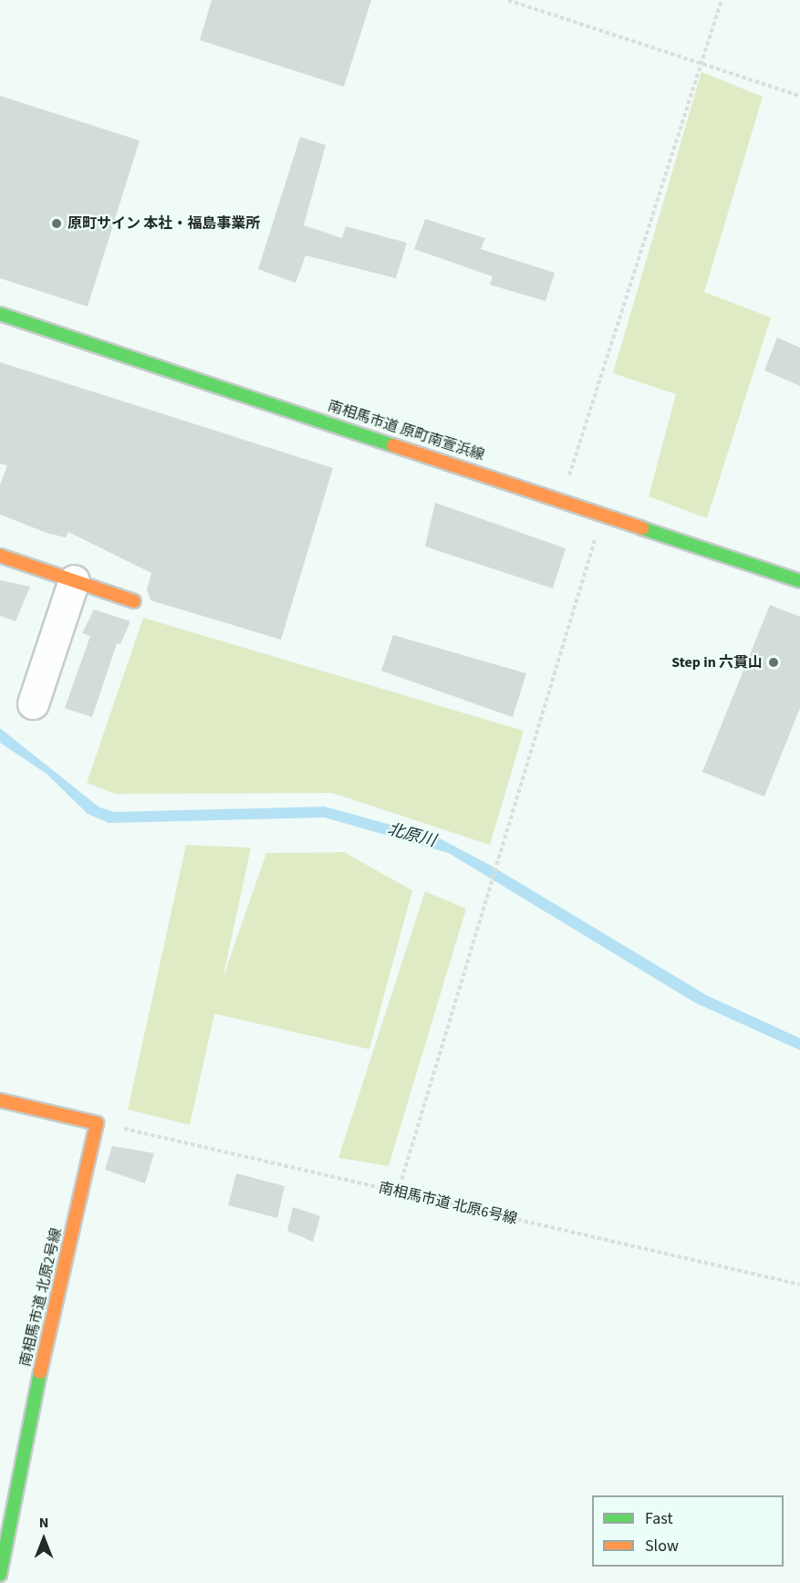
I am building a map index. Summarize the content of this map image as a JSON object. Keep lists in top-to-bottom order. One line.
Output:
{"streets":{"street":["南相馬市道 原町南萱浜線","南相馬市道 北原2号線"],"path":["南相馬市道 北原6号線"]},"crossings":[["南相馬市道 北原6号線","南相馬市道 北原2号線"]],"water":["北原川"],"places":["原町サイン 本社・福島事業所","Step in 六貫山"],"legend":["Fast","Slow"],"north":"top"}
